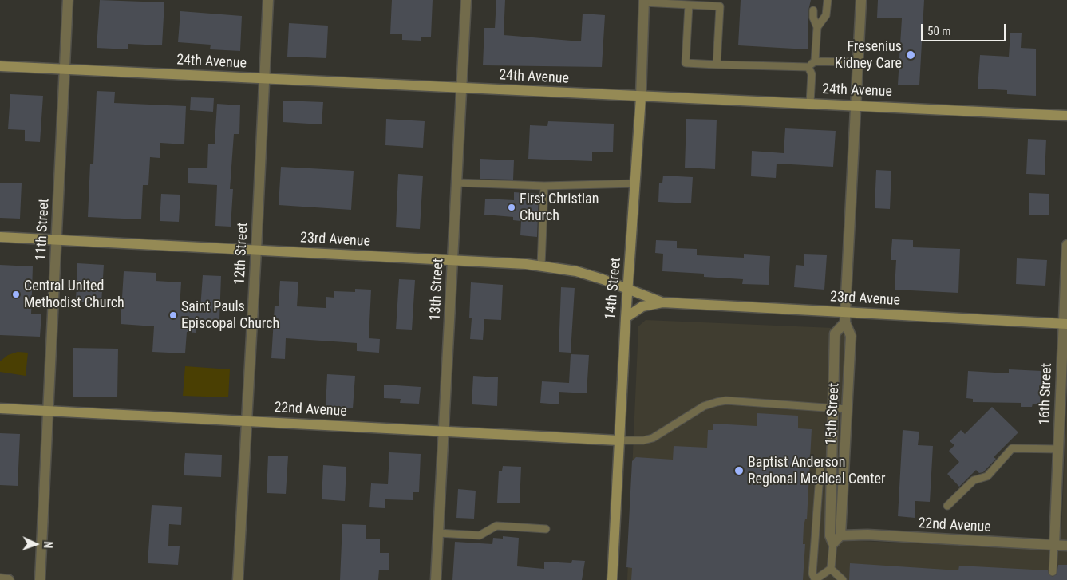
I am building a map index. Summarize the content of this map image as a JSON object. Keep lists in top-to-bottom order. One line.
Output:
{"streets":{"main road":["24th Avenue","23rd Avenue","14th Street","22nd Avenue"],"street":["11th Street","12th Street","13th Street","16th Street","15th Street"]},"crossings":[["24th Avenue","11th Street"],["24th Avenue","12th Street"],["24th Avenue","14th Street"],["24th Avenue","13th Street"],["24th Avenue","15th Street"],["11th Street","23rd Avenue"],["11th Street","22nd Avenue"],["23rd Avenue","12th Street"],["23rd Avenue","14th Street"],["23rd Avenue","13th Street"],["23rd Avenue","16th Street"],["23rd Avenue","15th Street"],["12th Street","22nd Avenue"],["14th Street","22nd Avenue"],["13th Street","22nd Avenue"],["16th Street","22nd Avenue"],["22nd Avenue","15th Street"]],"places":["Fresenius Kidney Care","First Christian Church","Central United Methodist Church","Saint Pauls Episcopal Church","Baptist Anderson Regional Medical Center"],"scale_bar":"50 m","north":"right"}
